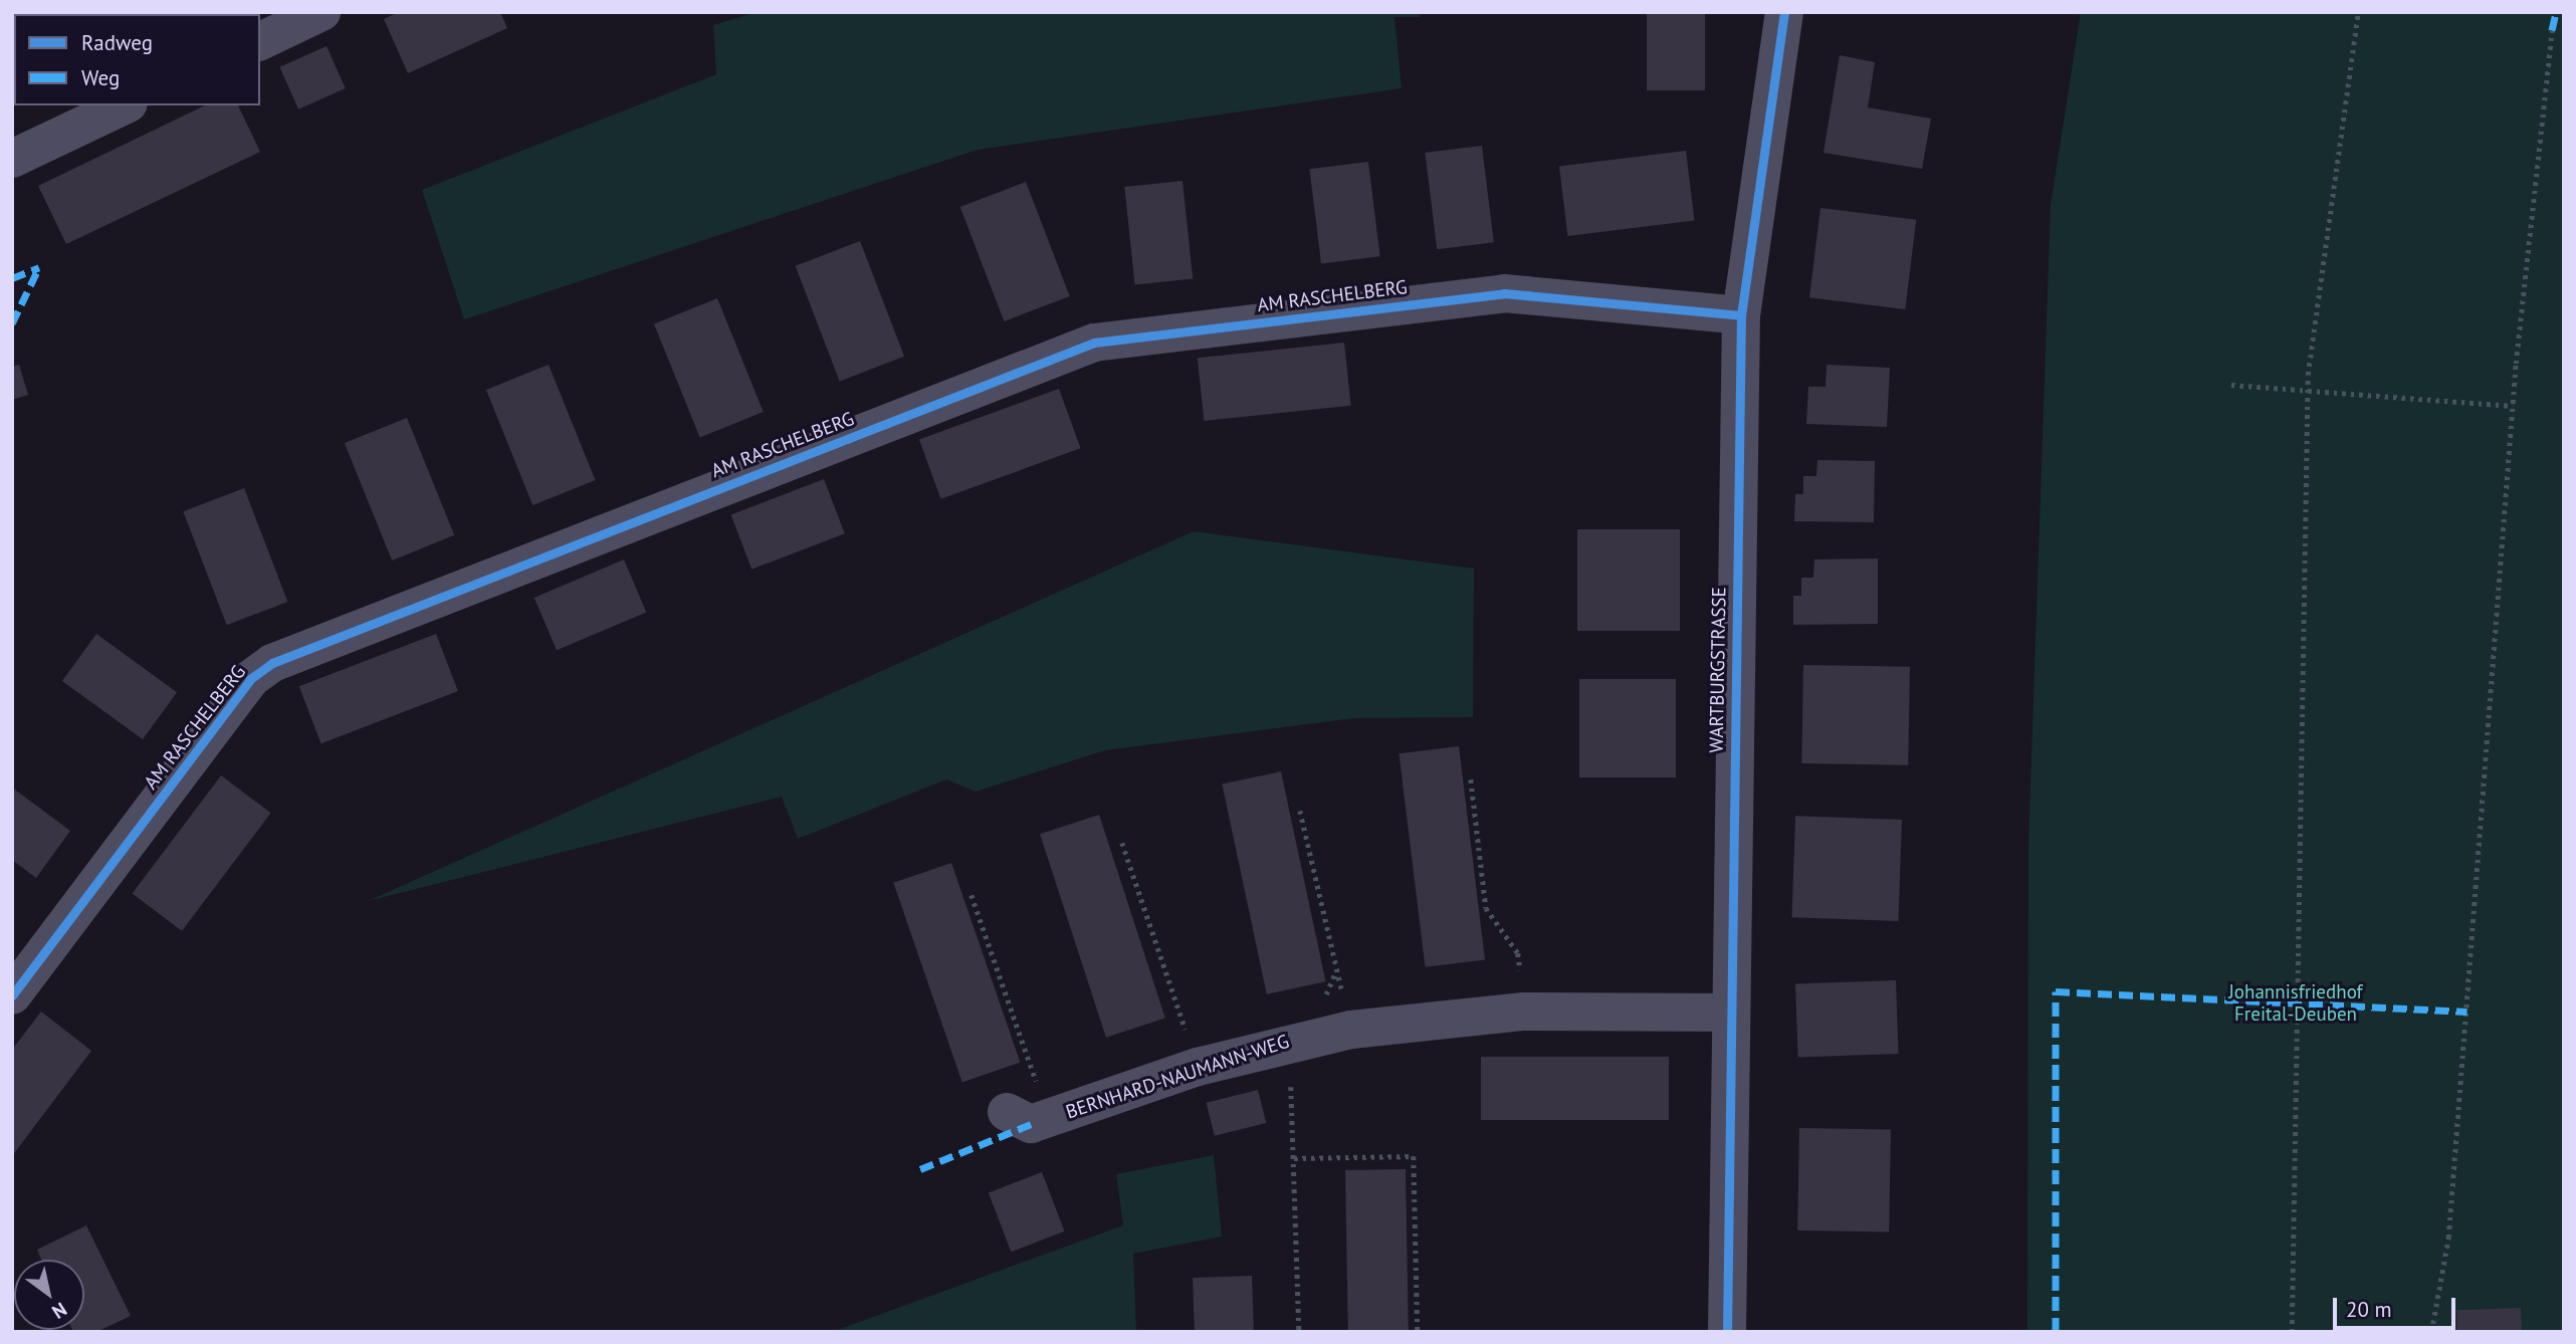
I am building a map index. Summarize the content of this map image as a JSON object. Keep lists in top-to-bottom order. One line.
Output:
{"streets":{"street":["AM RASCHELBERG","WARTBURGSTRASSE","BERNHARD-NAUMANN-WEG"]},"crossings":[["AM RASCHELBERG","WARTBURGSTRASSE"],["WARTBURGSTRASSE","BERNHARD-NAUMANN-WEG"]],"parks":["Johannisfriedhof Freital-Deuben"],"legend":["Radweg","Weg"],"scale_bar":"20 m","north":"bottom right"}
